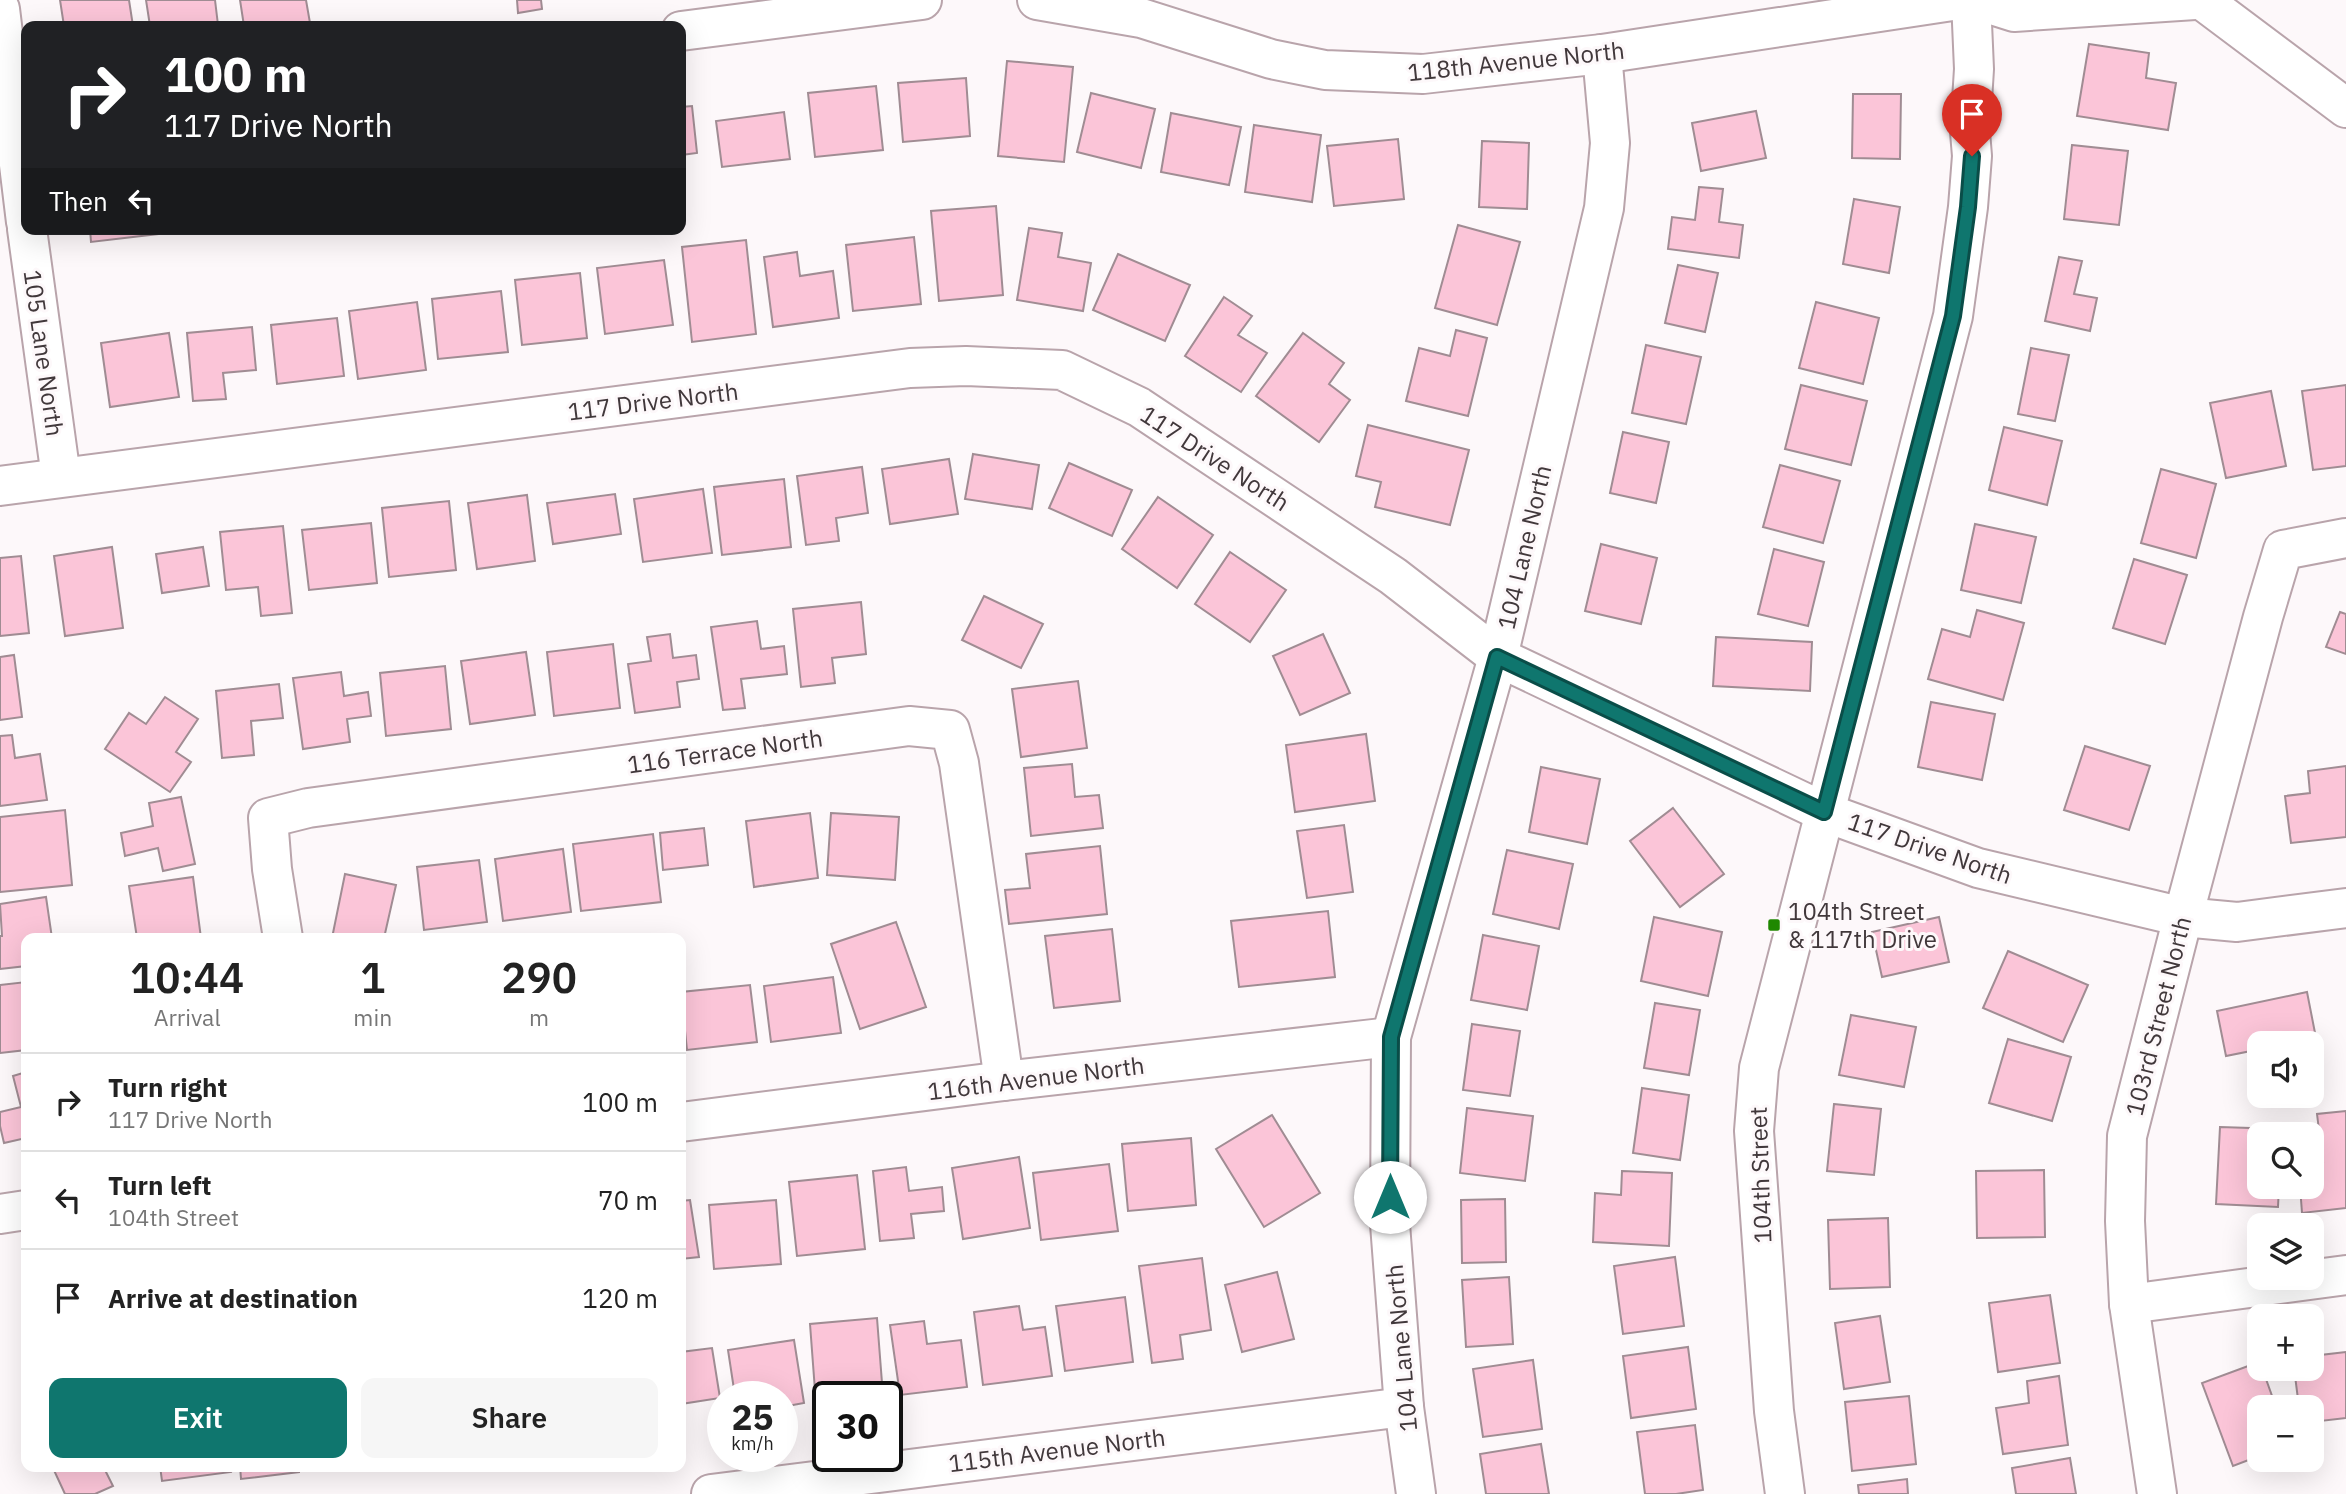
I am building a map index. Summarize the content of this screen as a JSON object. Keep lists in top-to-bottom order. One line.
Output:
{"streets":{"street":["118th Avenue North","105 Lane North","117 Drive North","104 Lane North","116 Terrace North","103rd Street North","116th Avenue North","104th Street","115th Avenue North"]},"crossings":[["118th Avenue North","104 Lane North"],["105 Lane North","117 Drive North"],["117 Drive North","104 Lane North"],["117 Drive North","103rd Street North"],["117 Drive North","104th Street"],["104 Lane North","116th Avenue North"],["104 Lane North","115th Avenue North"],["116 Terrace North","116th Avenue North"]],"places":{"transit":["104th Street & 117th Drive"]},"page":{"turn":["100 m","117 Drive North"],"then":"Then","eta":["10:44","Arrival","1","min","290","m"],"map_buttons":["+","−"],"list":[{"name":"Turn right","note":"117 Drive North","value":"100 m"},{"name":"Turn left","note":"104th Street","value":"70 m"},{"name":"Arrive at destination","value":"120 m"}],"buttons":["Exit","Share"],"speed":"25 km/h","limit":"30"}}
